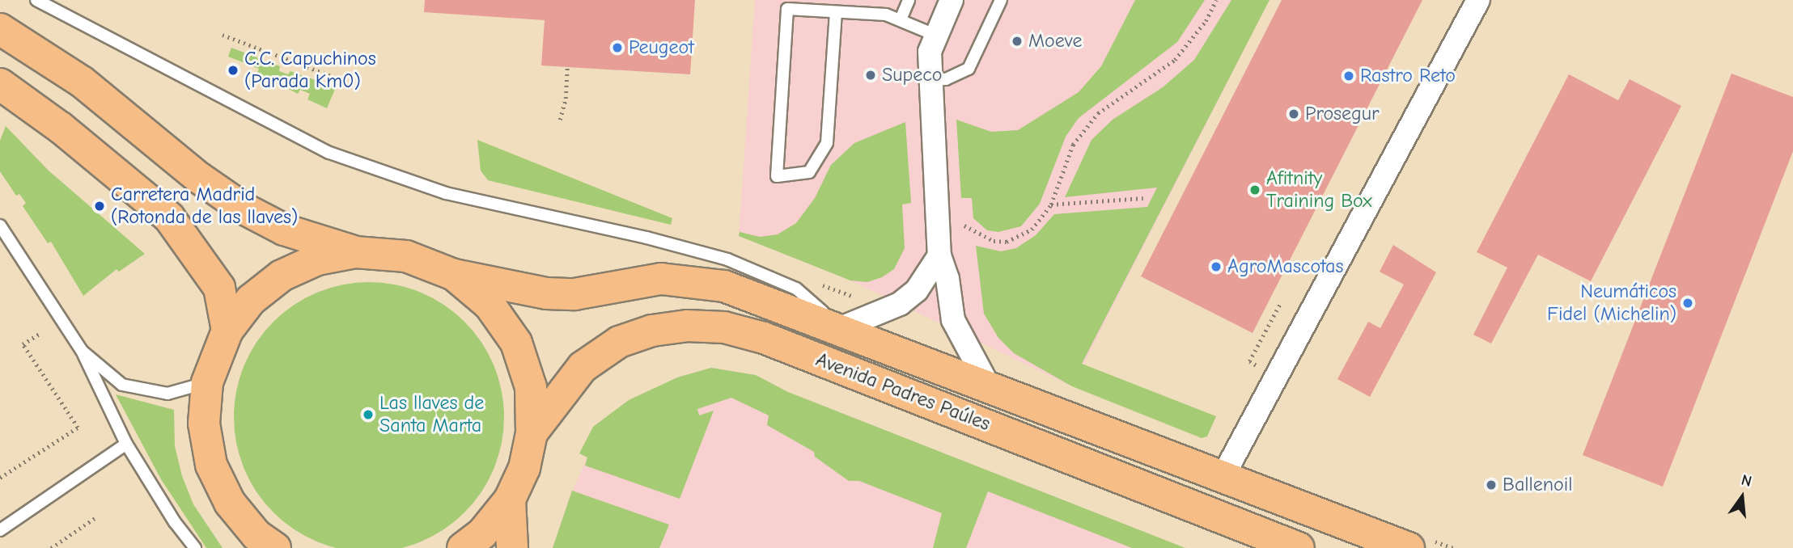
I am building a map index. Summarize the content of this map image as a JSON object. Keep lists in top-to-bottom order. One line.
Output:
{"streets":{"highway":["Avenida Padres Paúles"]},"places":["Moeve","Peugeot","C.C. Capuchinos (Parada Km0)","Supeco","Rastro Reto","Prosegur","Afitnity Training Box","Carretera Madrid (Rotonda de las llaves)","AgroMascotas","Neumáticos Fidel (Michelin)","Las llaves de Santa Marta","Ballenoil"],"north":"top"}
